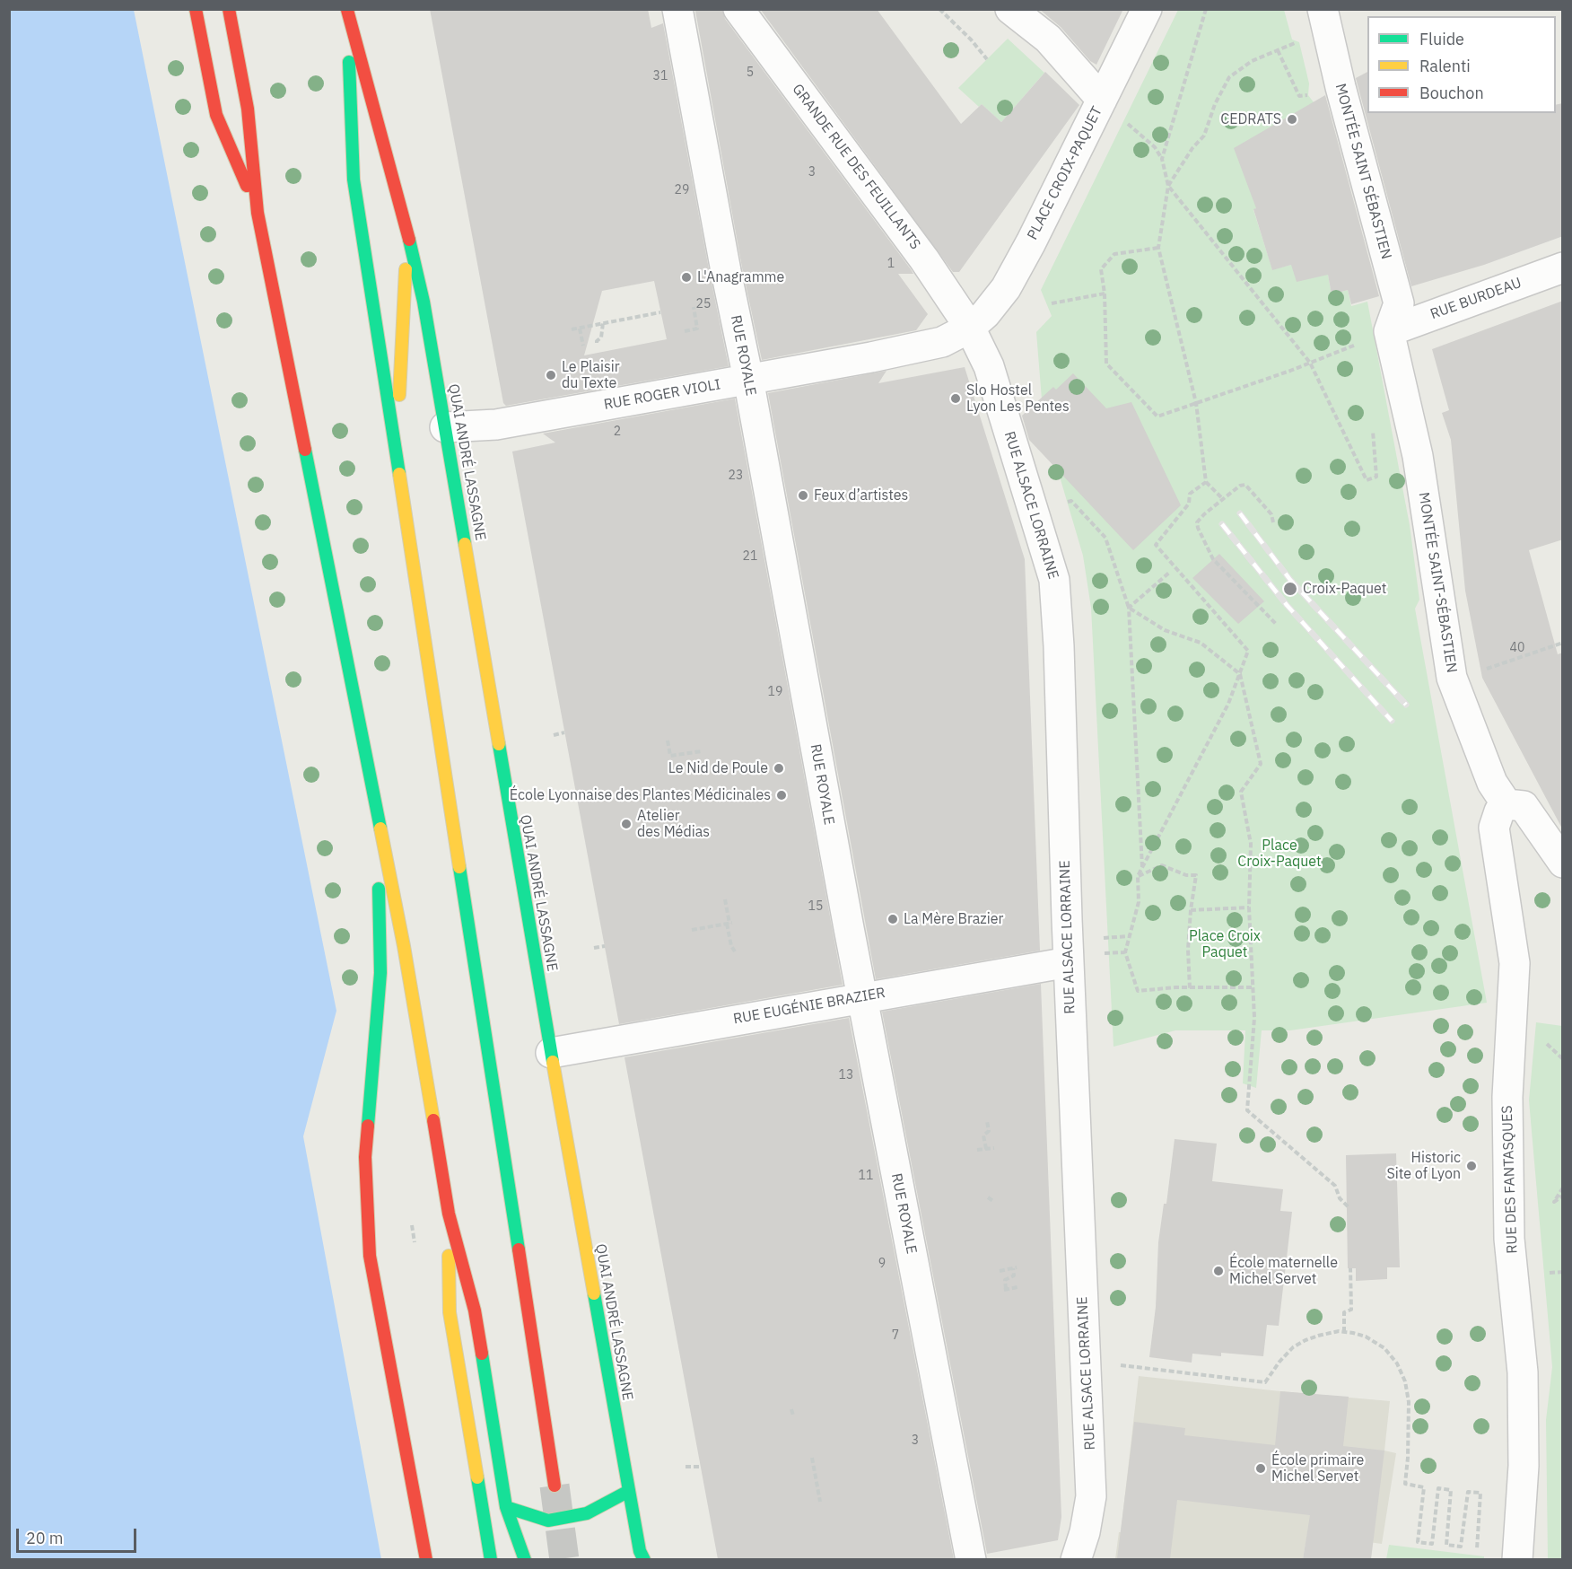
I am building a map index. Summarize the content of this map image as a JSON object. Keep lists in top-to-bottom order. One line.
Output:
{"streets":{"main road":["QUAI ANDRÉ LASSAGNE"],"street":["GRANDE RUE DES FEUILLANTS","MONTÉE SAINT SÉBASTIEN","PLACE CROIX-PAQUET","RUE BURDEAU","RUE ROYALE","RUE ROGER VIOLI","RUE ALSACE LORRAINE","MONTÉE SAINT-SÉBASTIEN","RUE EUGÉNIE BRAZIER","RUE DES FANTASQUES"]},"crossings":[["GRANDE RUE DES FEUILLANTS","PLACE CROIX-PAQUET"],["GRANDE RUE DES FEUILLANTS","RUE ROGER VIOLI"],["GRANDE RUE DES FEUILLANTS","RUE ALSACE LORRAINE"],["MONTÉE SAINT SÉBASTIEN","RUE BURDEAU"],["MONTÉE SAINT SÉBASTIEN","MONTÉE SAINT-SÉBASTIEN"],["PLACE CROIX-PAQUET","RUE ROGER VIOLI"],["PLACE CROIX-PAQUET","RUE ALSACE LORRAINE"],["RUE BURDEAU","MONTÉE SAINT-SÉBASTIEN"],["RUE ROYALE","RUE ROGER VIOLI"],["RUE ROYALE","RUE EUGÉNIE BRAZIER"],["RUE ROGER VIOLI","QUAI ANDRÉ LASSAGNE"],["RUE ROGER VIOLI","RUE ALSACE LORRAINE"],["QUAI ANDRÉ LASSAGNE","RUE EUGÉNIE BRAZIER"],["RUE ALSACE LORRAINE","RUE EUGÉNIE BRAZIER"],["MONTÉE SAINT-SÉBASTIEN","RUE DES FANTASQUES"]],"parks":["Place Croix-Paquet","Place Croix Paquet"],"places":["CEDRATS","L'Anagramme","Le Plaisir du Texte","Slo Hostel Lyon Les Pentes","Feux d’artistes","Croix-Paquet","Le Nid de Poule","École Lyonnaise des Plantes Médicinales","Atelier des Médias","La Mère Brazier","Historic Site of Lyon","École maternelle Michel Servet","École primaire Michel Servet"],"house_numbers":["5","31","3","29","1","25","2","23","21","40","19","15","13","11","9","7","3"],"legend":["Fluide","Ralenti","Bouchon"],"scale_bar":"20 m"}
